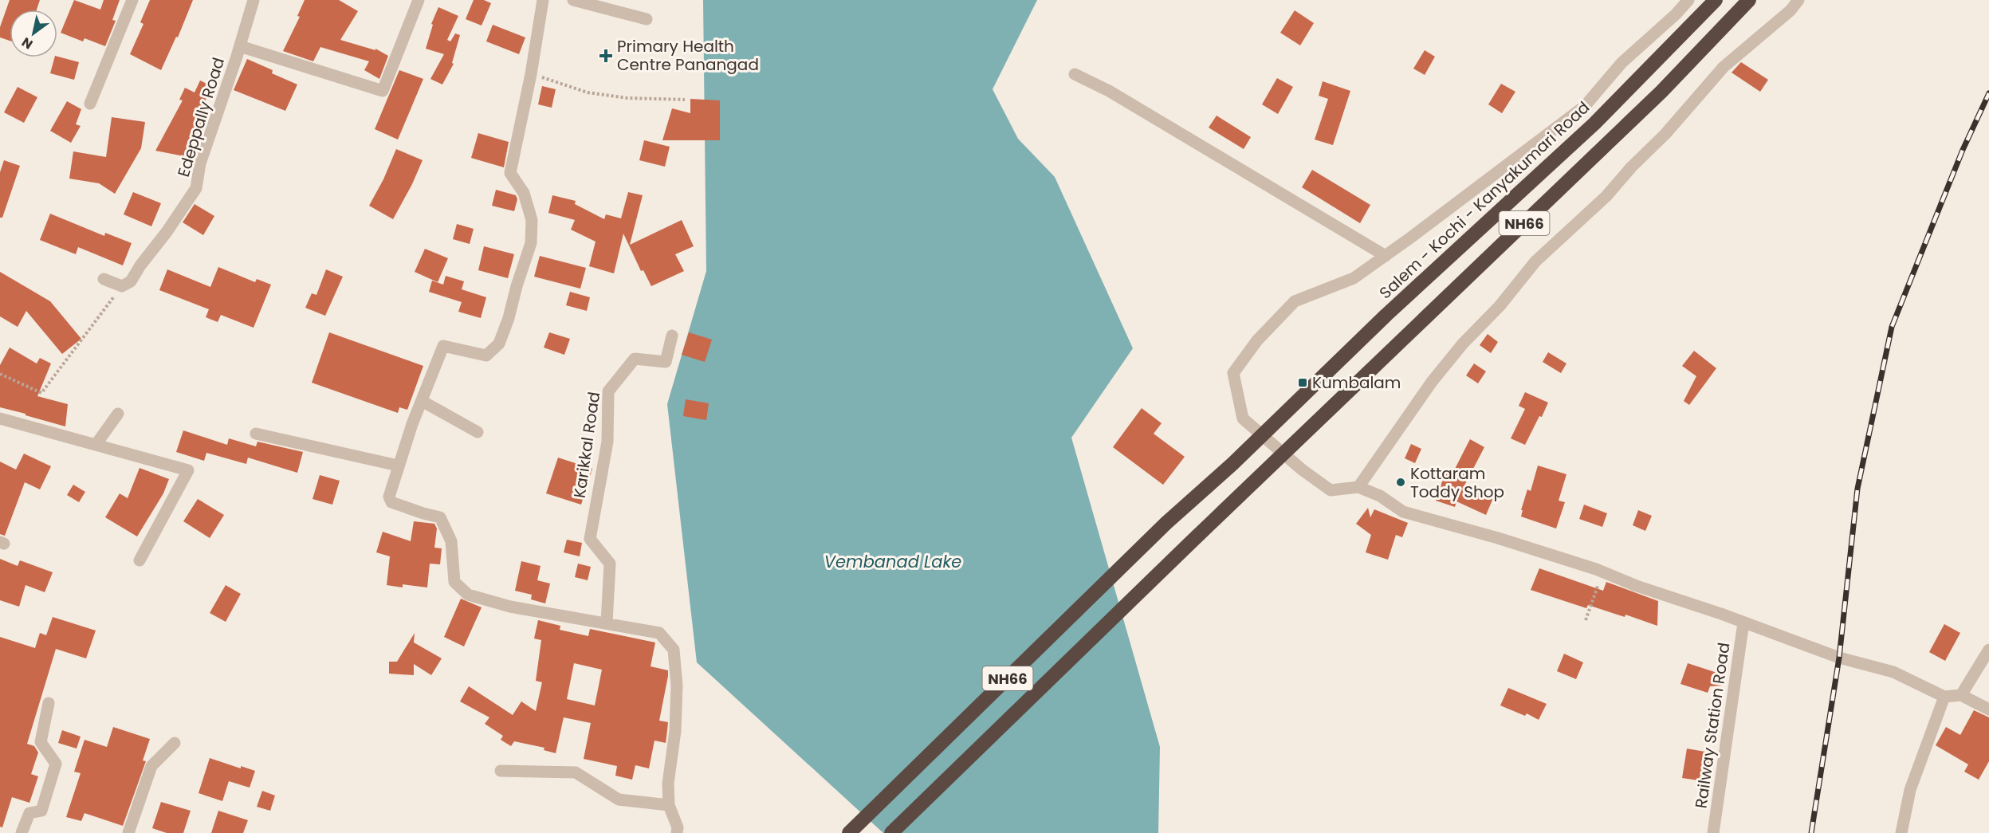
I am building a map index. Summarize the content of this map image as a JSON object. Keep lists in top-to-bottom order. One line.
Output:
{"streets":{"highway":["Salem - Kochi - Kanyakumari Road","NH66"],"street":["Edeppally Road","Karikkal Road","Railway Station Road"]},"water":["Vembanad Lake"],"places":{"health":["Primary Health Centre Panangad"],"transit":["Kumbalam"],"other":["Kottaram Toddy Shop"]},"north":"bottom left"}
